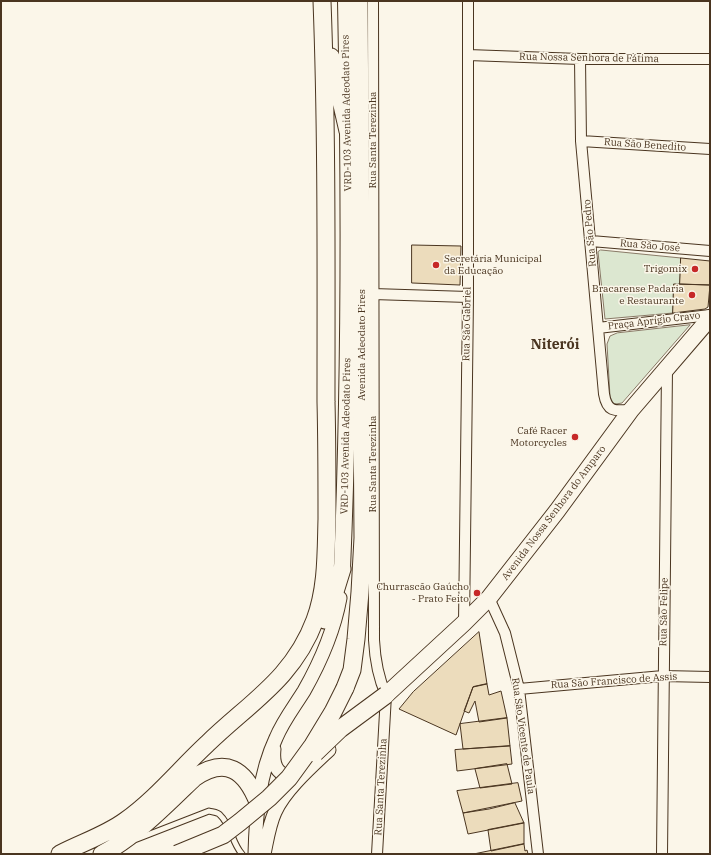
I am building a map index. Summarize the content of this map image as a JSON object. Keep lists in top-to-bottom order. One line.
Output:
{"streets":{"highway":["Avenida Adeodato Pires"],"main road":["VRD-103 Avenida Adeodato Pires","Avenida Nossa Senhora do Amparo"],"street":["Rua Nossa Senhora de Fátima","Rua Santa Terezinha","Rua São Benedito","Rua São Pedro","Rua São José","Praça Aprígio Cravo","Rua São Gabriel","Rua São Felipe","Rua São Francisco de Assis","Rua São Vicente de Paula"]},"crossings":[["Rua Nossa Senhora de Fátima","Rua São Pedro"],["Rua Nossa Senhora de Fátima","Rua São Gabriel"],["Rua Santa Terezinha","Avenida Nossa Senhora do Amparo"],["Rua São Benedito","Rua São Pedro"],["Rua São Pedro","Rua São José"],["Rua São Pedro","Praça Aprígio Cravo"],["Rua São Pedro","Avenida Nossa Senhora do Amparo"],["Praça Aprígio Cravo","Avenida Nossa Senhora do Amparo"],["Rua São Gabriel","Avenida Nossa Senhora do Amparo"],["Avenida Nossa Senhora do Amparo","Rua São Felipe"],["Avenida Nossa Senhora do Amparo","Rua São Vicente de Paula"],["Rua São Felipe","Rua São Francisco de Assis"],["Rua São Francisco de Assis","Rua São Vicente de Paula"]],"districts":["Niterói"],"places":["Secretária Municipal da Educação","Trigomix","Bracarense Padaria e Restaurante","Café Racer Motorcycles","Churrascão Gaúcho - Prato Feito"]}
